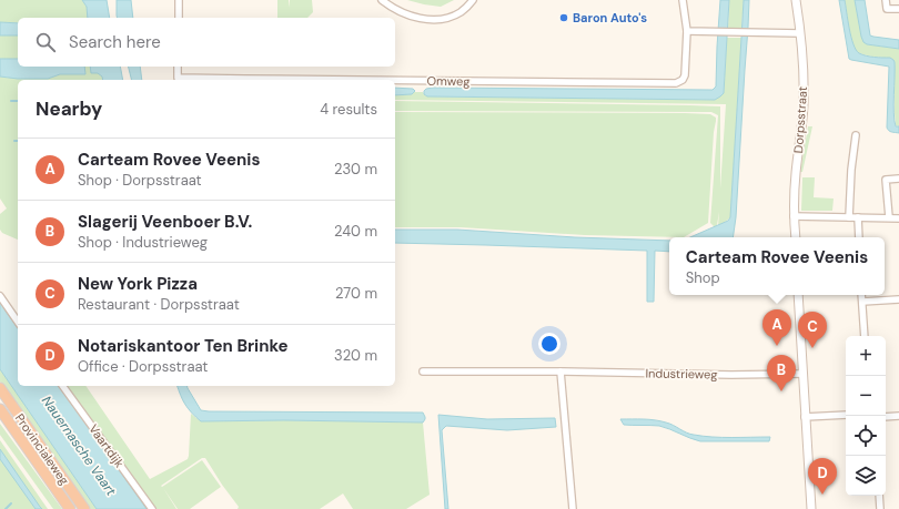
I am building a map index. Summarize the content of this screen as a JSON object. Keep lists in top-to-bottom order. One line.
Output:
{"streets":{"highway":["Provincialeweg"],"street":["Omweg","Dorpsstraat","Industrieweg","Vaartdijk"]},"water":["Nauernasche Vaart"],"places":["Baron Auto's"],"page":{"search":"Search here","heading":["Nearby","4 results"],"list":[{"mark":"A","name":"Carteam Rovee Veenis","note":"Shop · Dorpsstraat","value":"230 m"},{"mark":"B","name":"Slagerij Veenboer B.V.","note":"Shop · Industrieweg","value":"240 m"},{"mark":"C","name":"New York Pizza","note":"Restaurant · Dorpsstraat","value":"270 m"},{"mark":"D","name":"Notariskantoor Ten Brinke","note":"Office · Dorpsstraat","value":"320 m"}],"popup":["Carteam Rovee Veenis","Shop"],"pins":["A","C","B","D"],"map_buttons":["+","−"]}}
